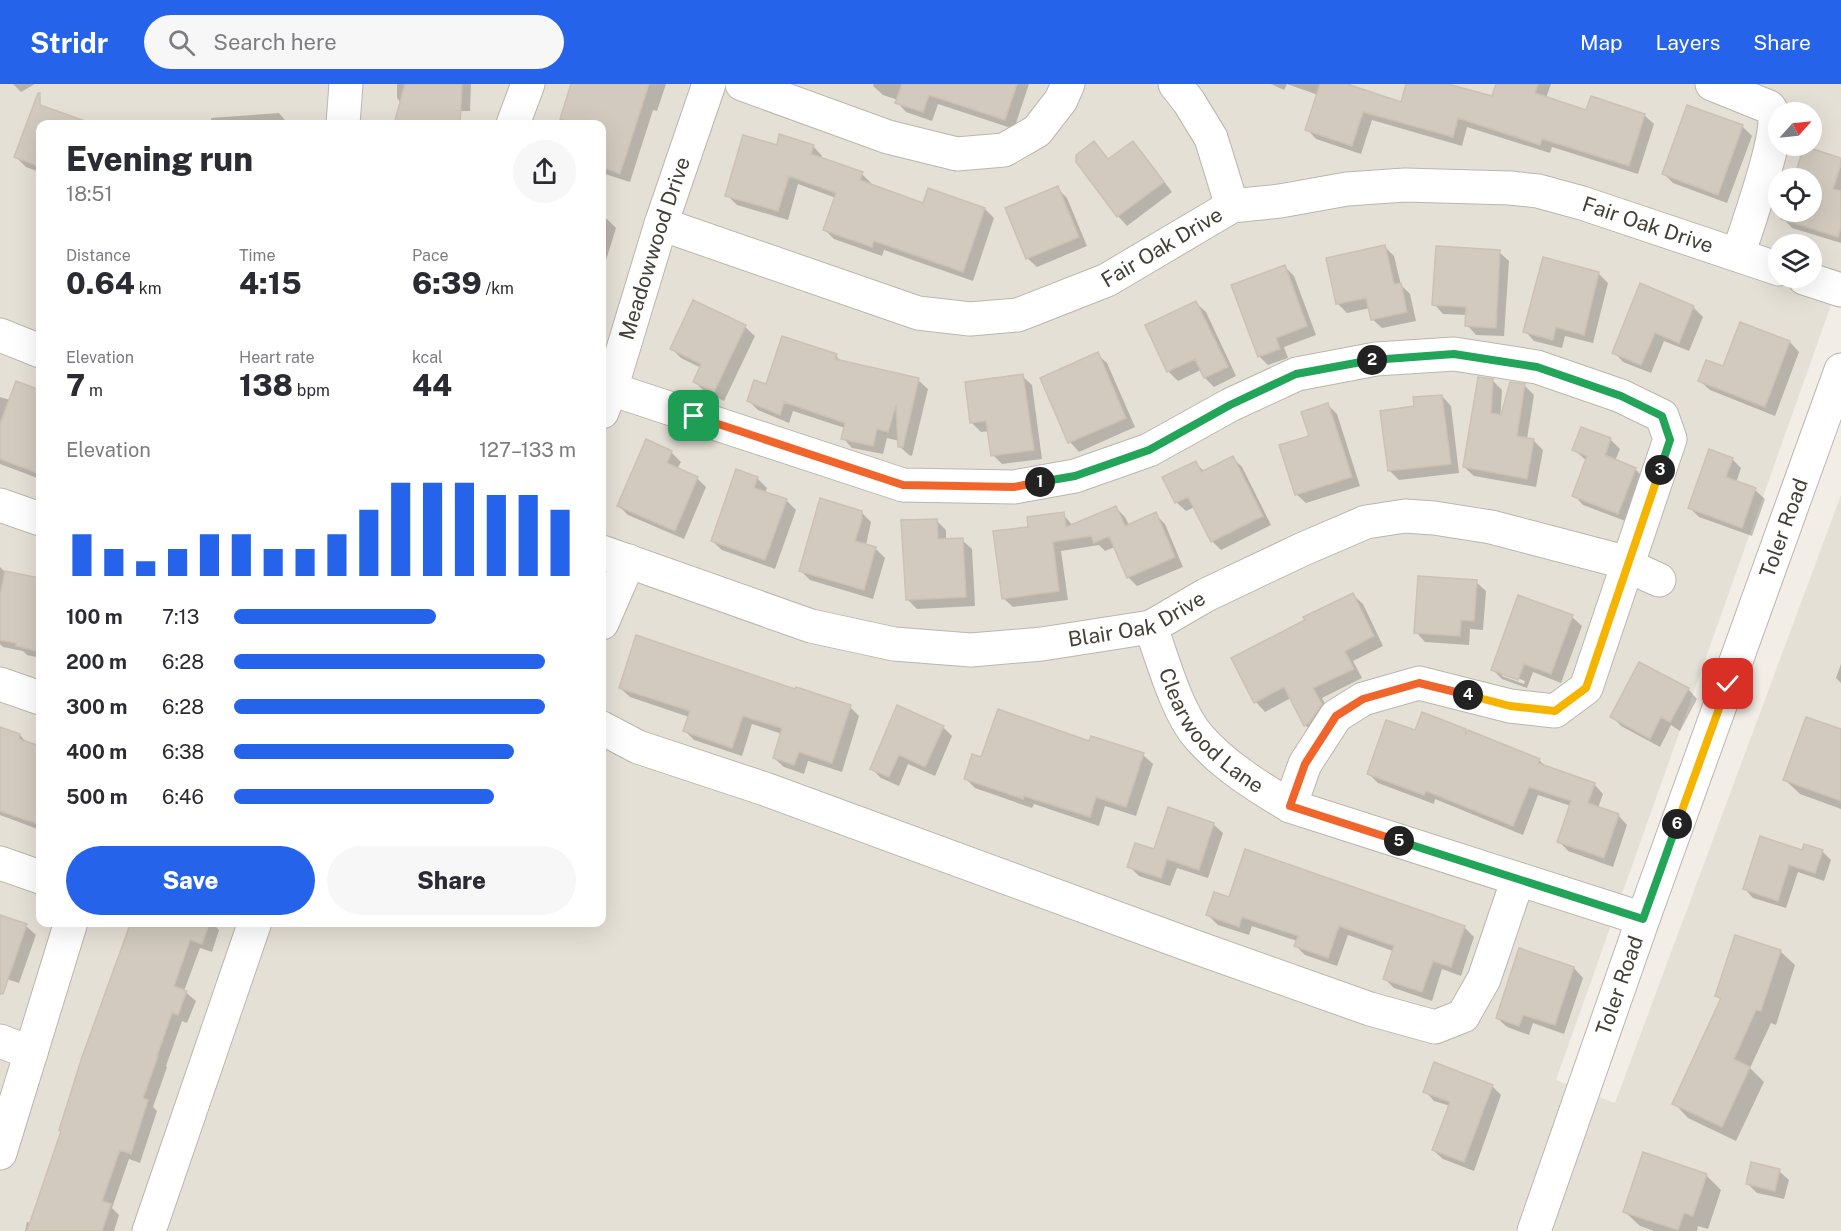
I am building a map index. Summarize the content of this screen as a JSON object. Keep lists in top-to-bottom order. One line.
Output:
{"streets":{"street":["Fair Oak Drive","Meadowwood Drive","Toler Road","Blair Oak Drive","Clearwood Lane"]},"crossings":[["Fair Oak Drive","Meadowwood Drive"],["Toler Road","Clearwood Lane"],["Blair Oak Drive","Clearwood Lane"]],"north":"top right","page":{"header":"Stridr","search":"Search here","nav":["Map","Layers","Share"],"heading":["Evening run","18:51"],"stats":[["Distance","0.64 km"],["Time","4:15"],["Pace","6:39 /km"],["Elevation","7 m"],["Heart rate","138 bpm"],["kcal","44"]],"pins":["2","3","1","4","6","5"],"chart":["Elevation","127–133 m"],"list":[{"name":"100 m","note":"7:13"},{"name":"200 m","note":"6:28"},{"name":"300 m","note":"6:28"},{"name":"400 m","note":"6:38"},{"name":"500 m","note":"6:46"}],"buttons":["Save","Share"]}}
